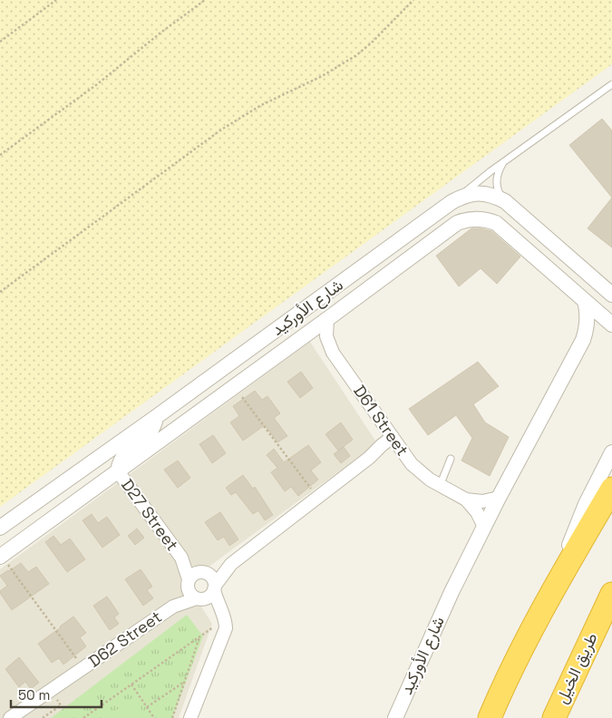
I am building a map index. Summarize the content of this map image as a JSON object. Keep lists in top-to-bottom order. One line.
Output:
{"streets":{"highway":["طريق الخيل"],"street":["شارع الأوركيد","D61 Street","D27 Street","D62 Street"]},"crossings":[["شارع الأوركيد","D61 Street"],["شارع الأوركيد","D27 Street"],["D27 Street","D62 Street"]],"scale_bar":"50 m"}
